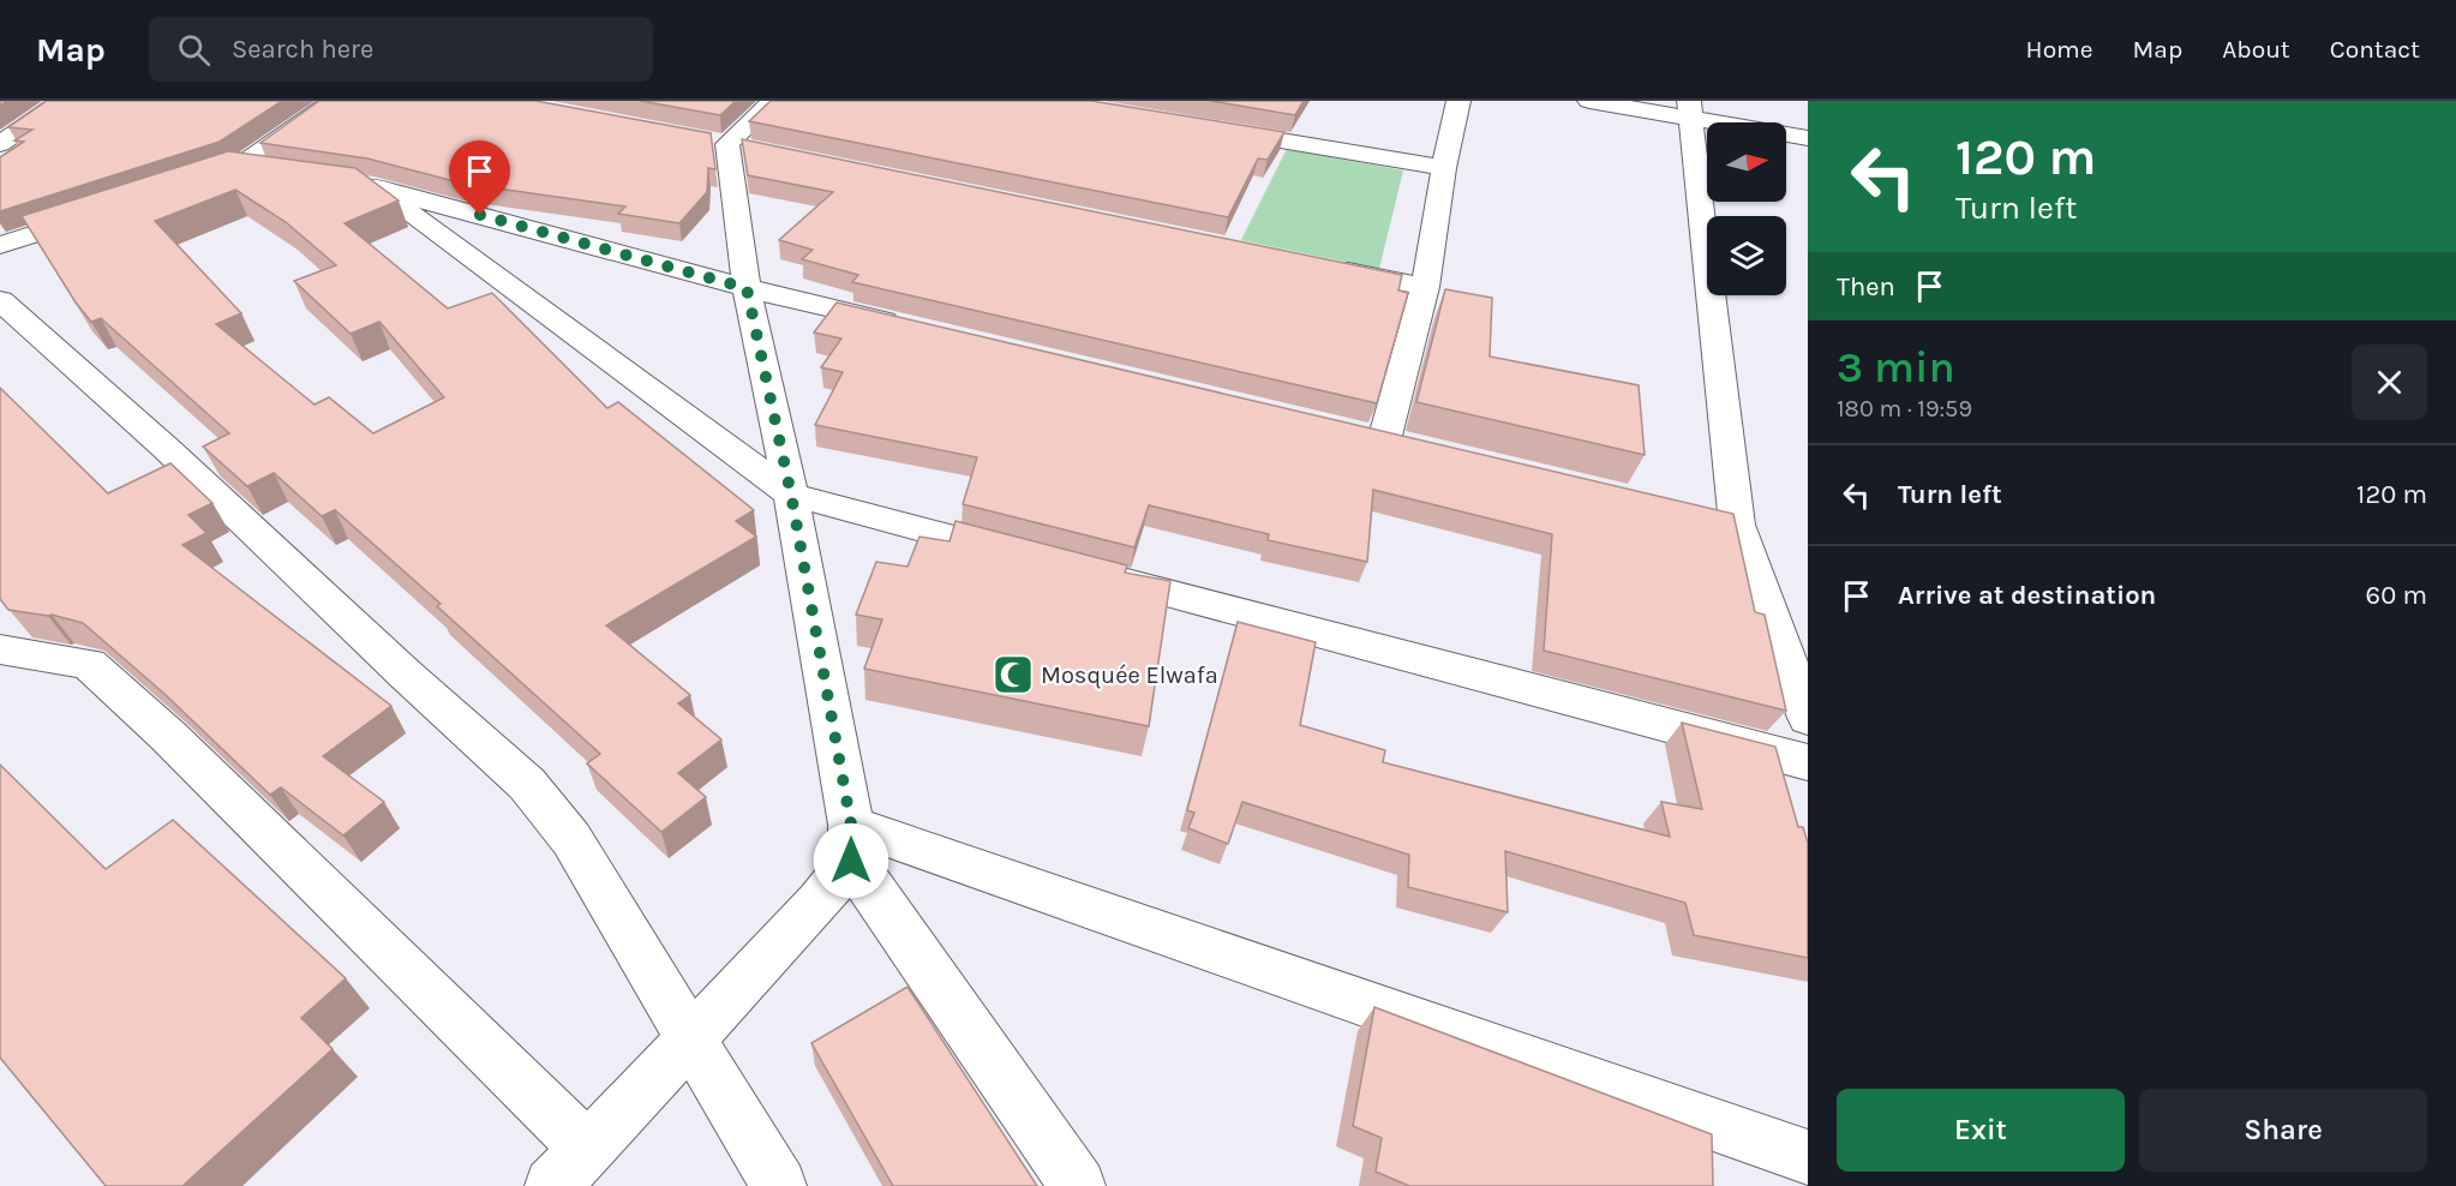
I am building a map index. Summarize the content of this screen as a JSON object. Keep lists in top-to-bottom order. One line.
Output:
{"places":{"mosque":["Mosquée Elwafa"]},"north":"right","page":{"header":"Map","search":"Search here","nav":["Home","Map","About","Contact"],"turn":["120 m","Turn left"],"then":"Then","heading":["3 min","180 m · 19:59"],"list":[{"name":"Turn left","value":"120 m"},{"name":"Arrive at destination","value":"60 m"}],"buttons":["Exit","Share"]}}
